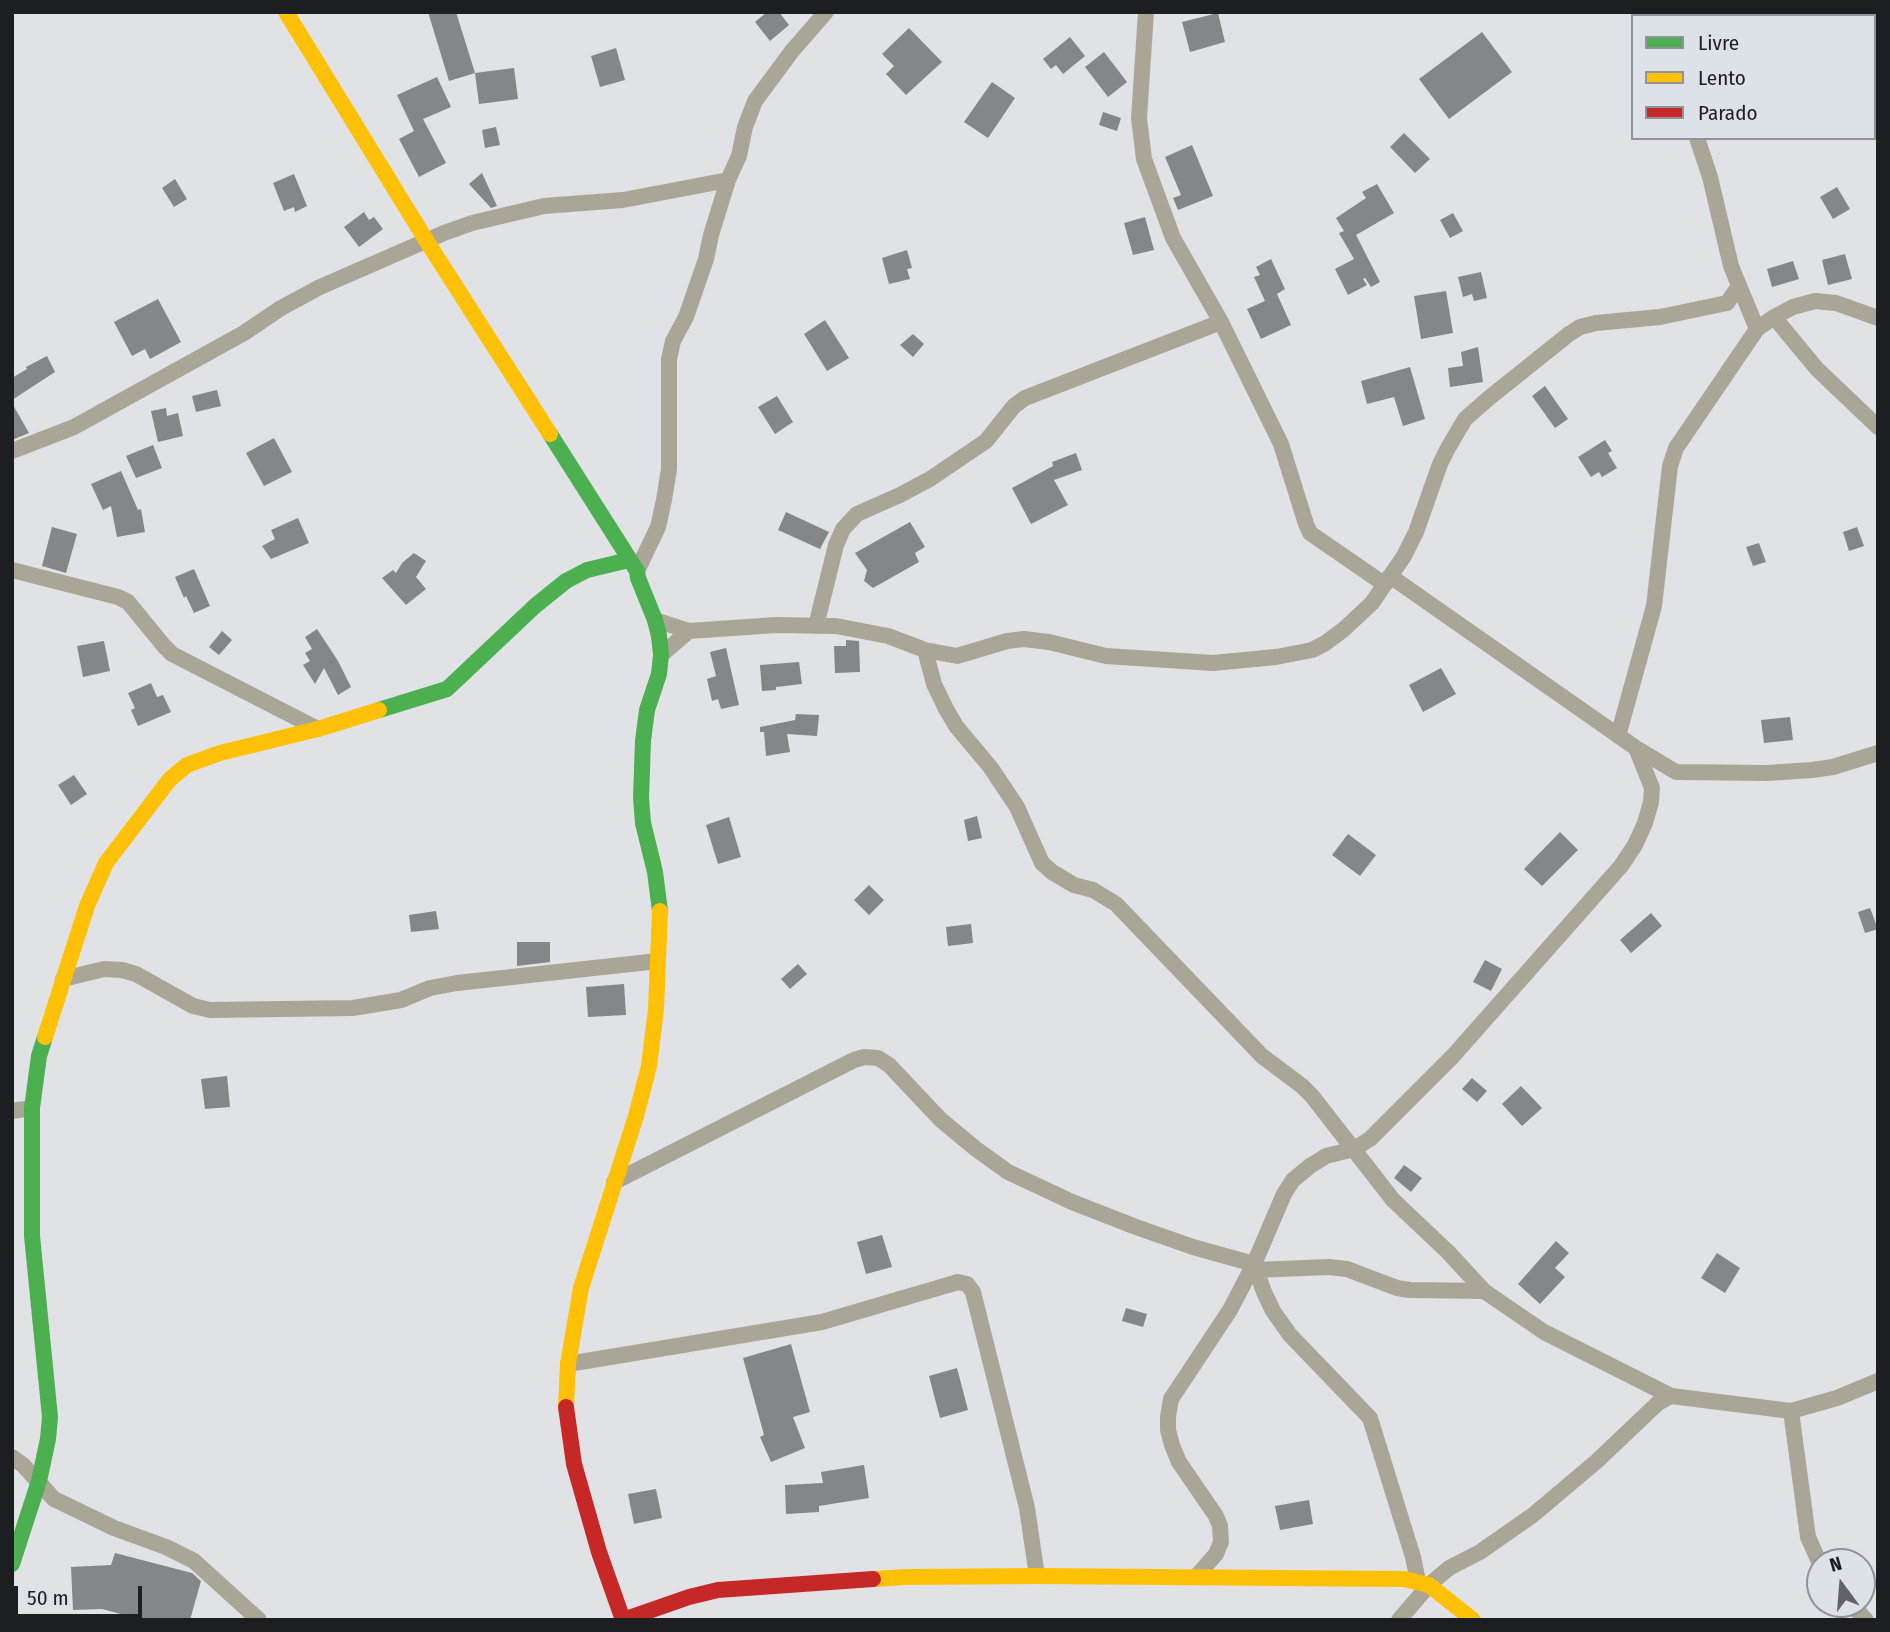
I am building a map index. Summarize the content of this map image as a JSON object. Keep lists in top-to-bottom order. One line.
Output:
{"legend":["Livre","Lento","Parado"],"scale_bar":"50 m","north":"top"}
